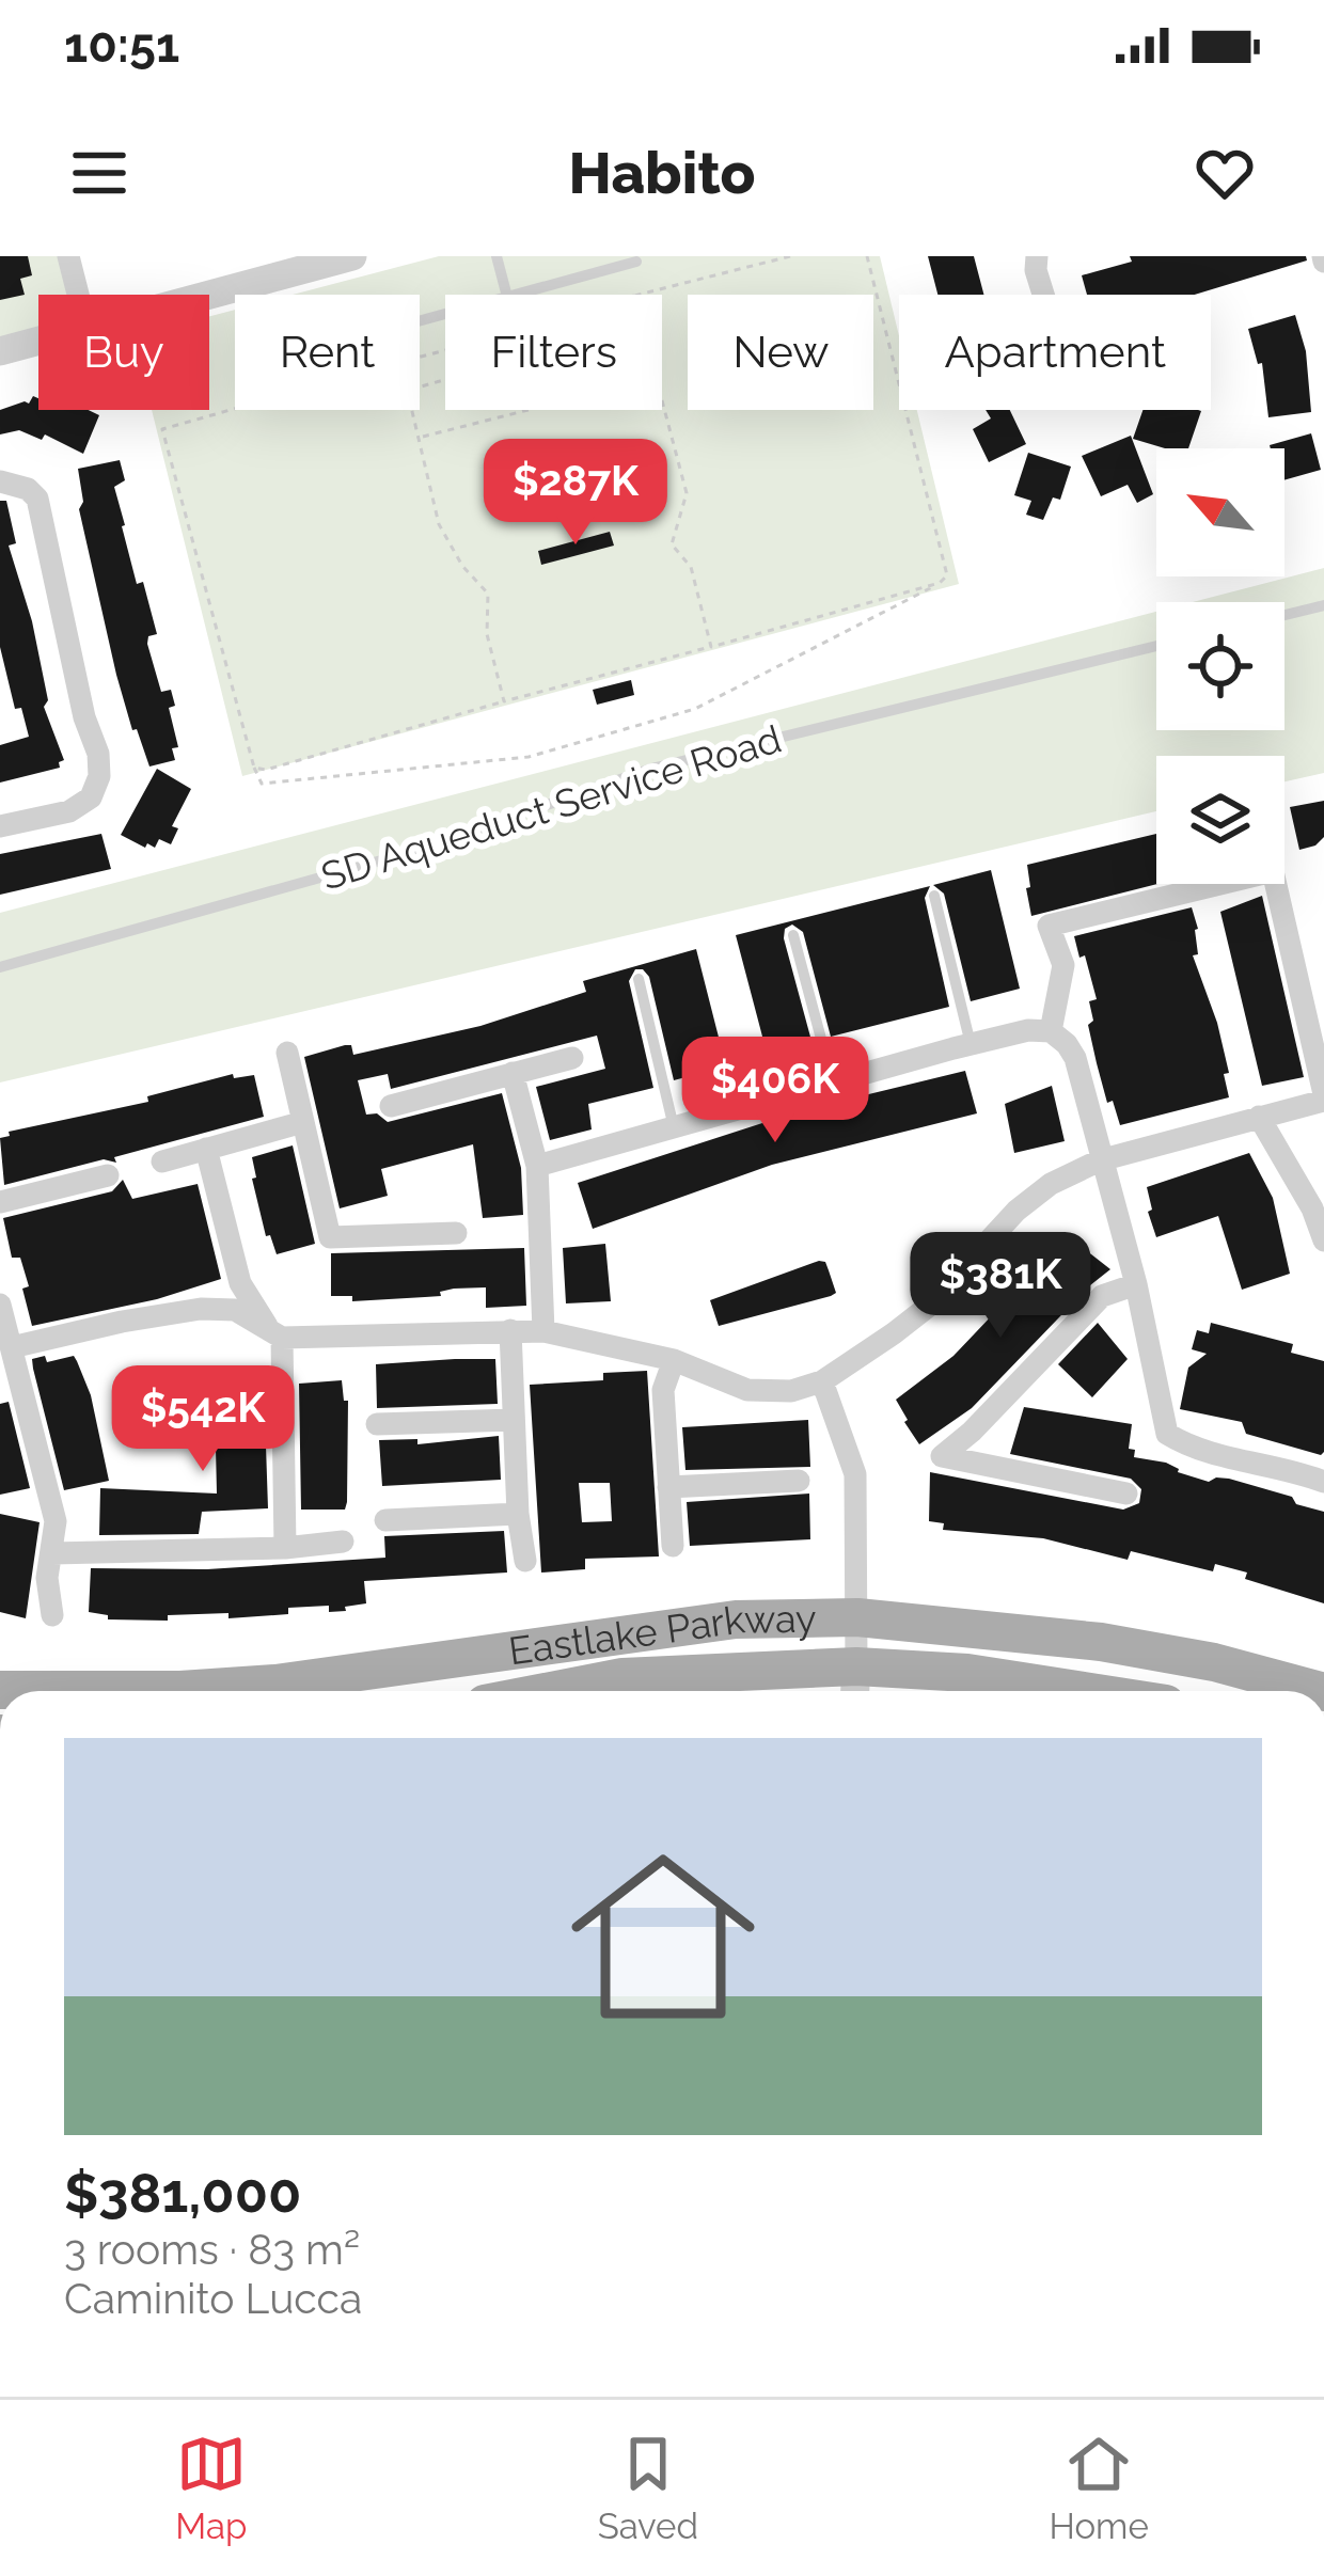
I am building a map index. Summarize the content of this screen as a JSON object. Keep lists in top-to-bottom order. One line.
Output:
{"streets":{"main road":["Eastlake Parkway"],"lane":["SD Aqueduct Service Road"]},"north":"top left","page":{"status":"10:51","header":"Habito","chip":["Buy","Rent","Filters","New","Apartment"],"price":["$287K","$406K","$381K","$542K"],"list":[{"name":"$381,000","note":"3 rooms · 83 m² · Caminito Lucca"}],"tabs":["Map","Saved","Home"]}}
